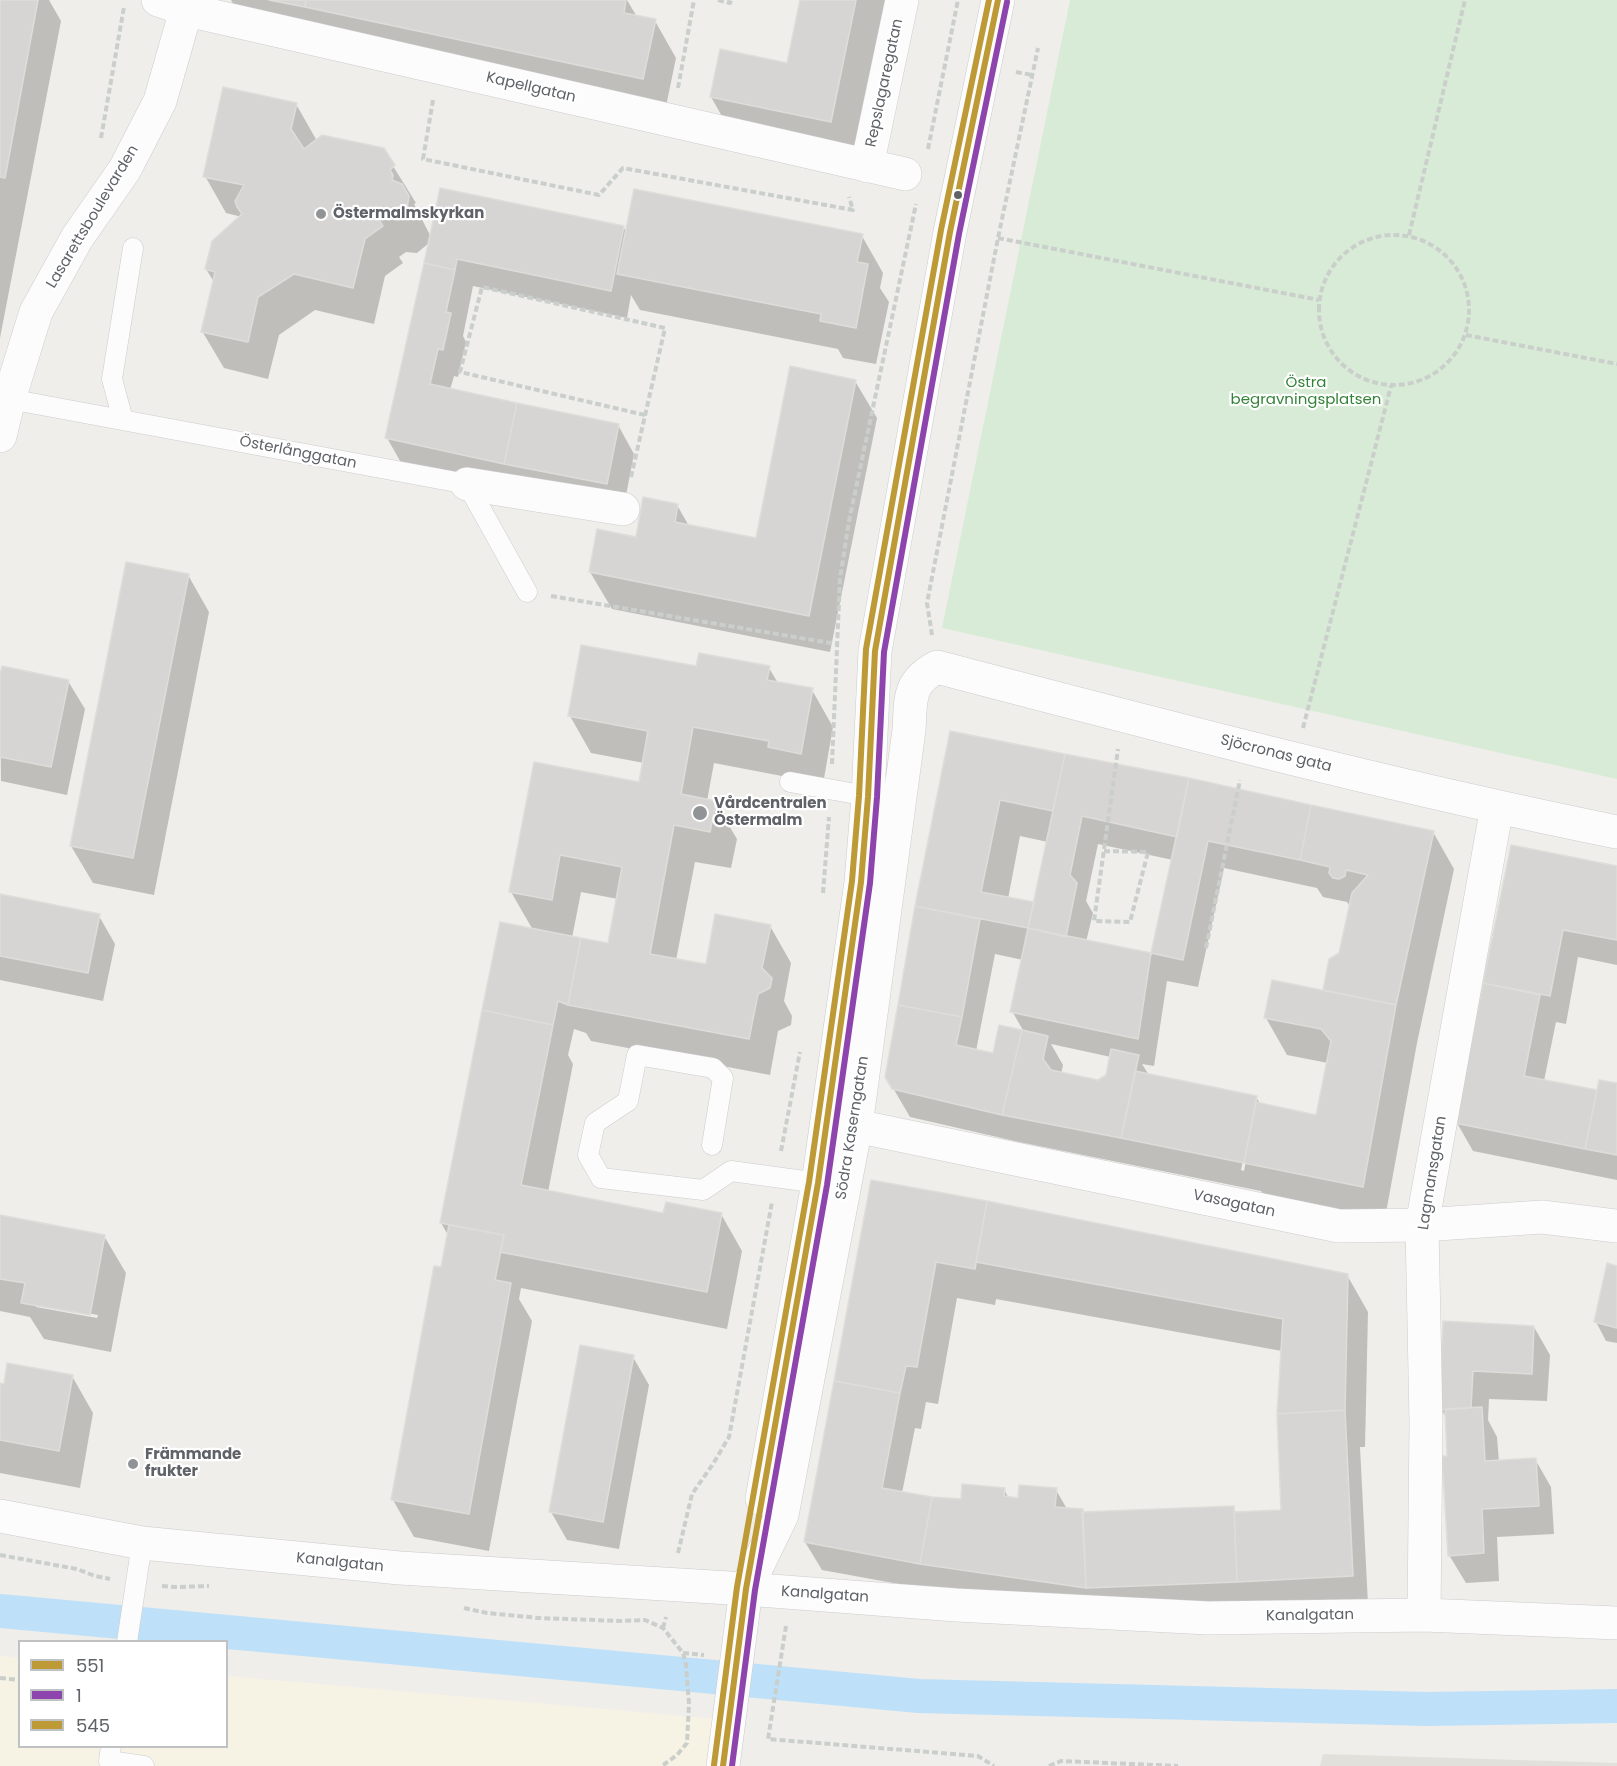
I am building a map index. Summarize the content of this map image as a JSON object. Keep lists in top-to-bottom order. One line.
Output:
{"streets":{"street":["Repslagaregatan","Kapellgatan","Lasarettsboulevarden","Sjöcronas gata","Södra Kaserngatan","Lagmansgatan","Vasagatan","Kanalgatan"],"lane":["Österlånggatan"]},"crossings":[["Repslagaregatan","Kapellgatan"],["Kapellgatan","Lasarettsboulevarden"],["Lasarettsboulevarden","Österlånggatan"],["Sjöcronas gata","Södra Kaserngatan"],["Sjöcronas gata","Lagmansgatan"],["Södra Kaserngatan","Vasagatan"],["Södra Kaserngatan","Kanalgatan"],["Lagmansgatan","Vasagatan"],["Lagmansgatan","Kanalgatan"]],"parks":["Östra begravningsplatsen"],"places":["Östermalmskyrkan","Vårdcentralen Östermalm","Främmande frukter"],"lines":["transit line 551","transit line 545","transit line 1"],"legend":["551","1","545"]}
